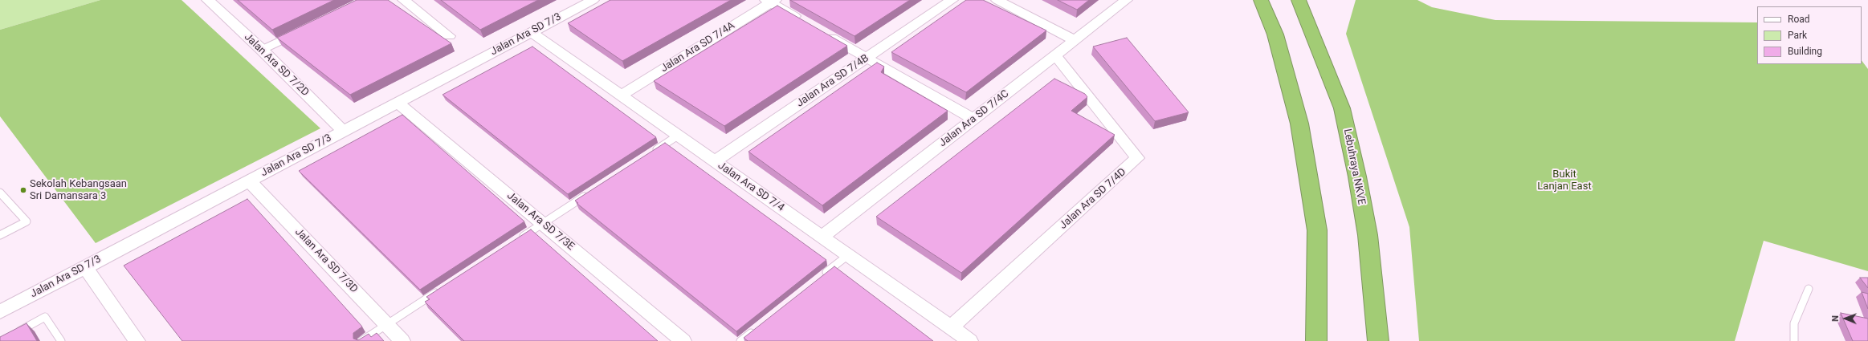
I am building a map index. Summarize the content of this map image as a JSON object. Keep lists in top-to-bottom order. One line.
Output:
{"streets":{"highway":["Lebuhraya NKVE"],"street":["Jalan Ara SD 7/3","Jalan Ara SD 7/4A","Jalan Ara SD 7/2D","Jalan Ara SD 7/4B","Jalan Ara SD 7/4C","Jalan Ara SD 7/4","Jalan Ara SD 7/4D","Jalan Ara SD 7/3E","Jalan Ara SD 7/3D"]},"crossings":[["Jalan Ara SD 7/3","Jalan Ara SD 7/2D"],["Jalan Ara SD 7/3","Jalan Ara SD 7/4"],["Jalan Ara SD 7/3","Jalan Ara SD 7/3E"],["Jalan Ara SD 7/3","Jalan Ara SD 7/3D"],["Jalan Ara SD 7/4A","Jalan Ara SD 7/4"],["Jalan Ara SD 7/4B","Jalan Ara SD 7/4"],["Jalan Ara SD 7/4C","Jalan Ara SD 7/4"],["Jalan Ara SD 7/4C","Jalan Ara SD 7/4D"],["Jalan Ara SD 7/4","Jalan Ara SD 7/4D"]],"parks":["Bukit Lanjan East"],"places":["Sekolah Kebangsaan Sri Damansara 3"],"legend":["Road","Park","Building"],"north":"left"}
